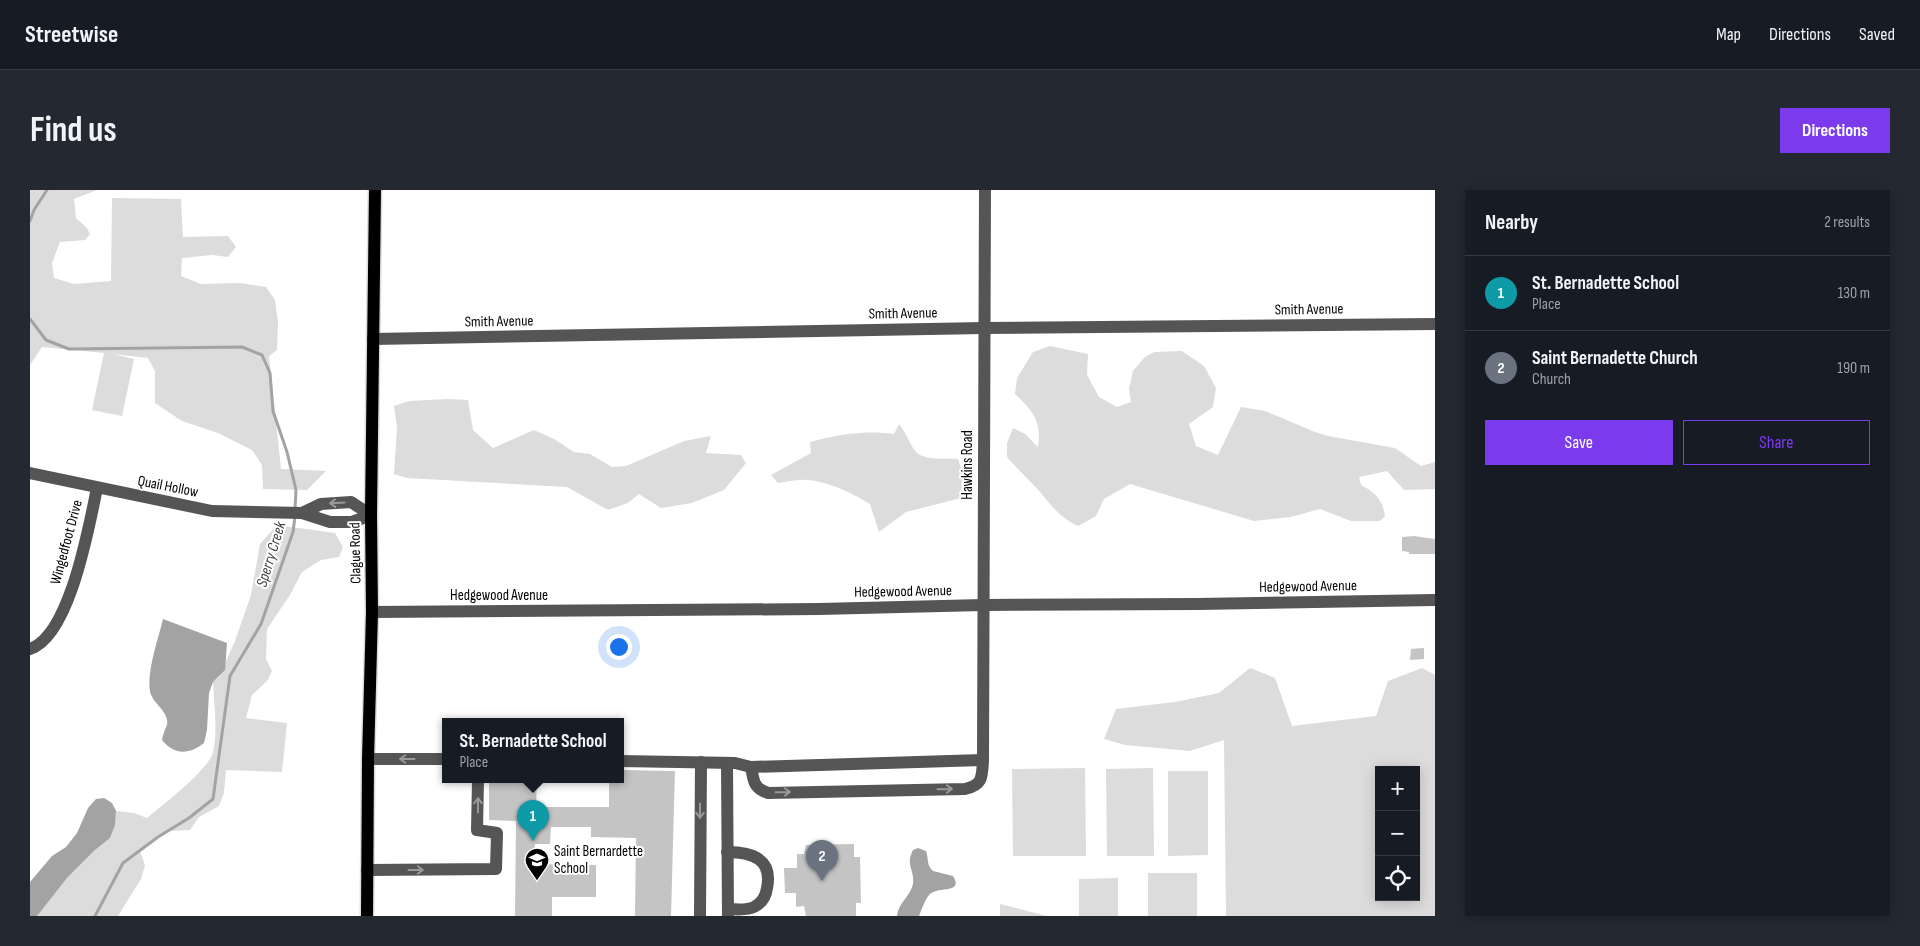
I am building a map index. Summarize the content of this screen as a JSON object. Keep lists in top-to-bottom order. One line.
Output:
{"streets":{"main road":["Clague Road"],"street":["Smith Avenue","Hawkins Road","Quail Hollow","Wingedfoot Drive","Hedgewood Avenue"]},"crossings":[["Smith Avenue","Hawkins Road"],["Smith Avenue","Clague Road"],["Hawkins Road","Hedgewood Avenue"],["Quail Hollow","Wingedfoot Drive"],["Quail Hollow","Clague Road"],["Clague Road","Hedgewood Avenue"]],"water":["Sperry Creek"],"places":{"school or university":["Saint Bernardette School"]},"page":{"header":"Streetwise","nav":["Map","Directions","Saved"],"buttons":["Directions",["Save","Share"]],"title":"Find us","heading":["Nearby","2 results"],"list":[{"mark":"1","name":"St. Bernadette School","note":"Place","value":"130 m"},{"mark":"2","name":"Saint Bernadette Church","note":"Church","value":"190 m"}],"popup":["St. Bernadette School","Place"],"map_buttons":["+","−"],"pins":["1","2"]}}
